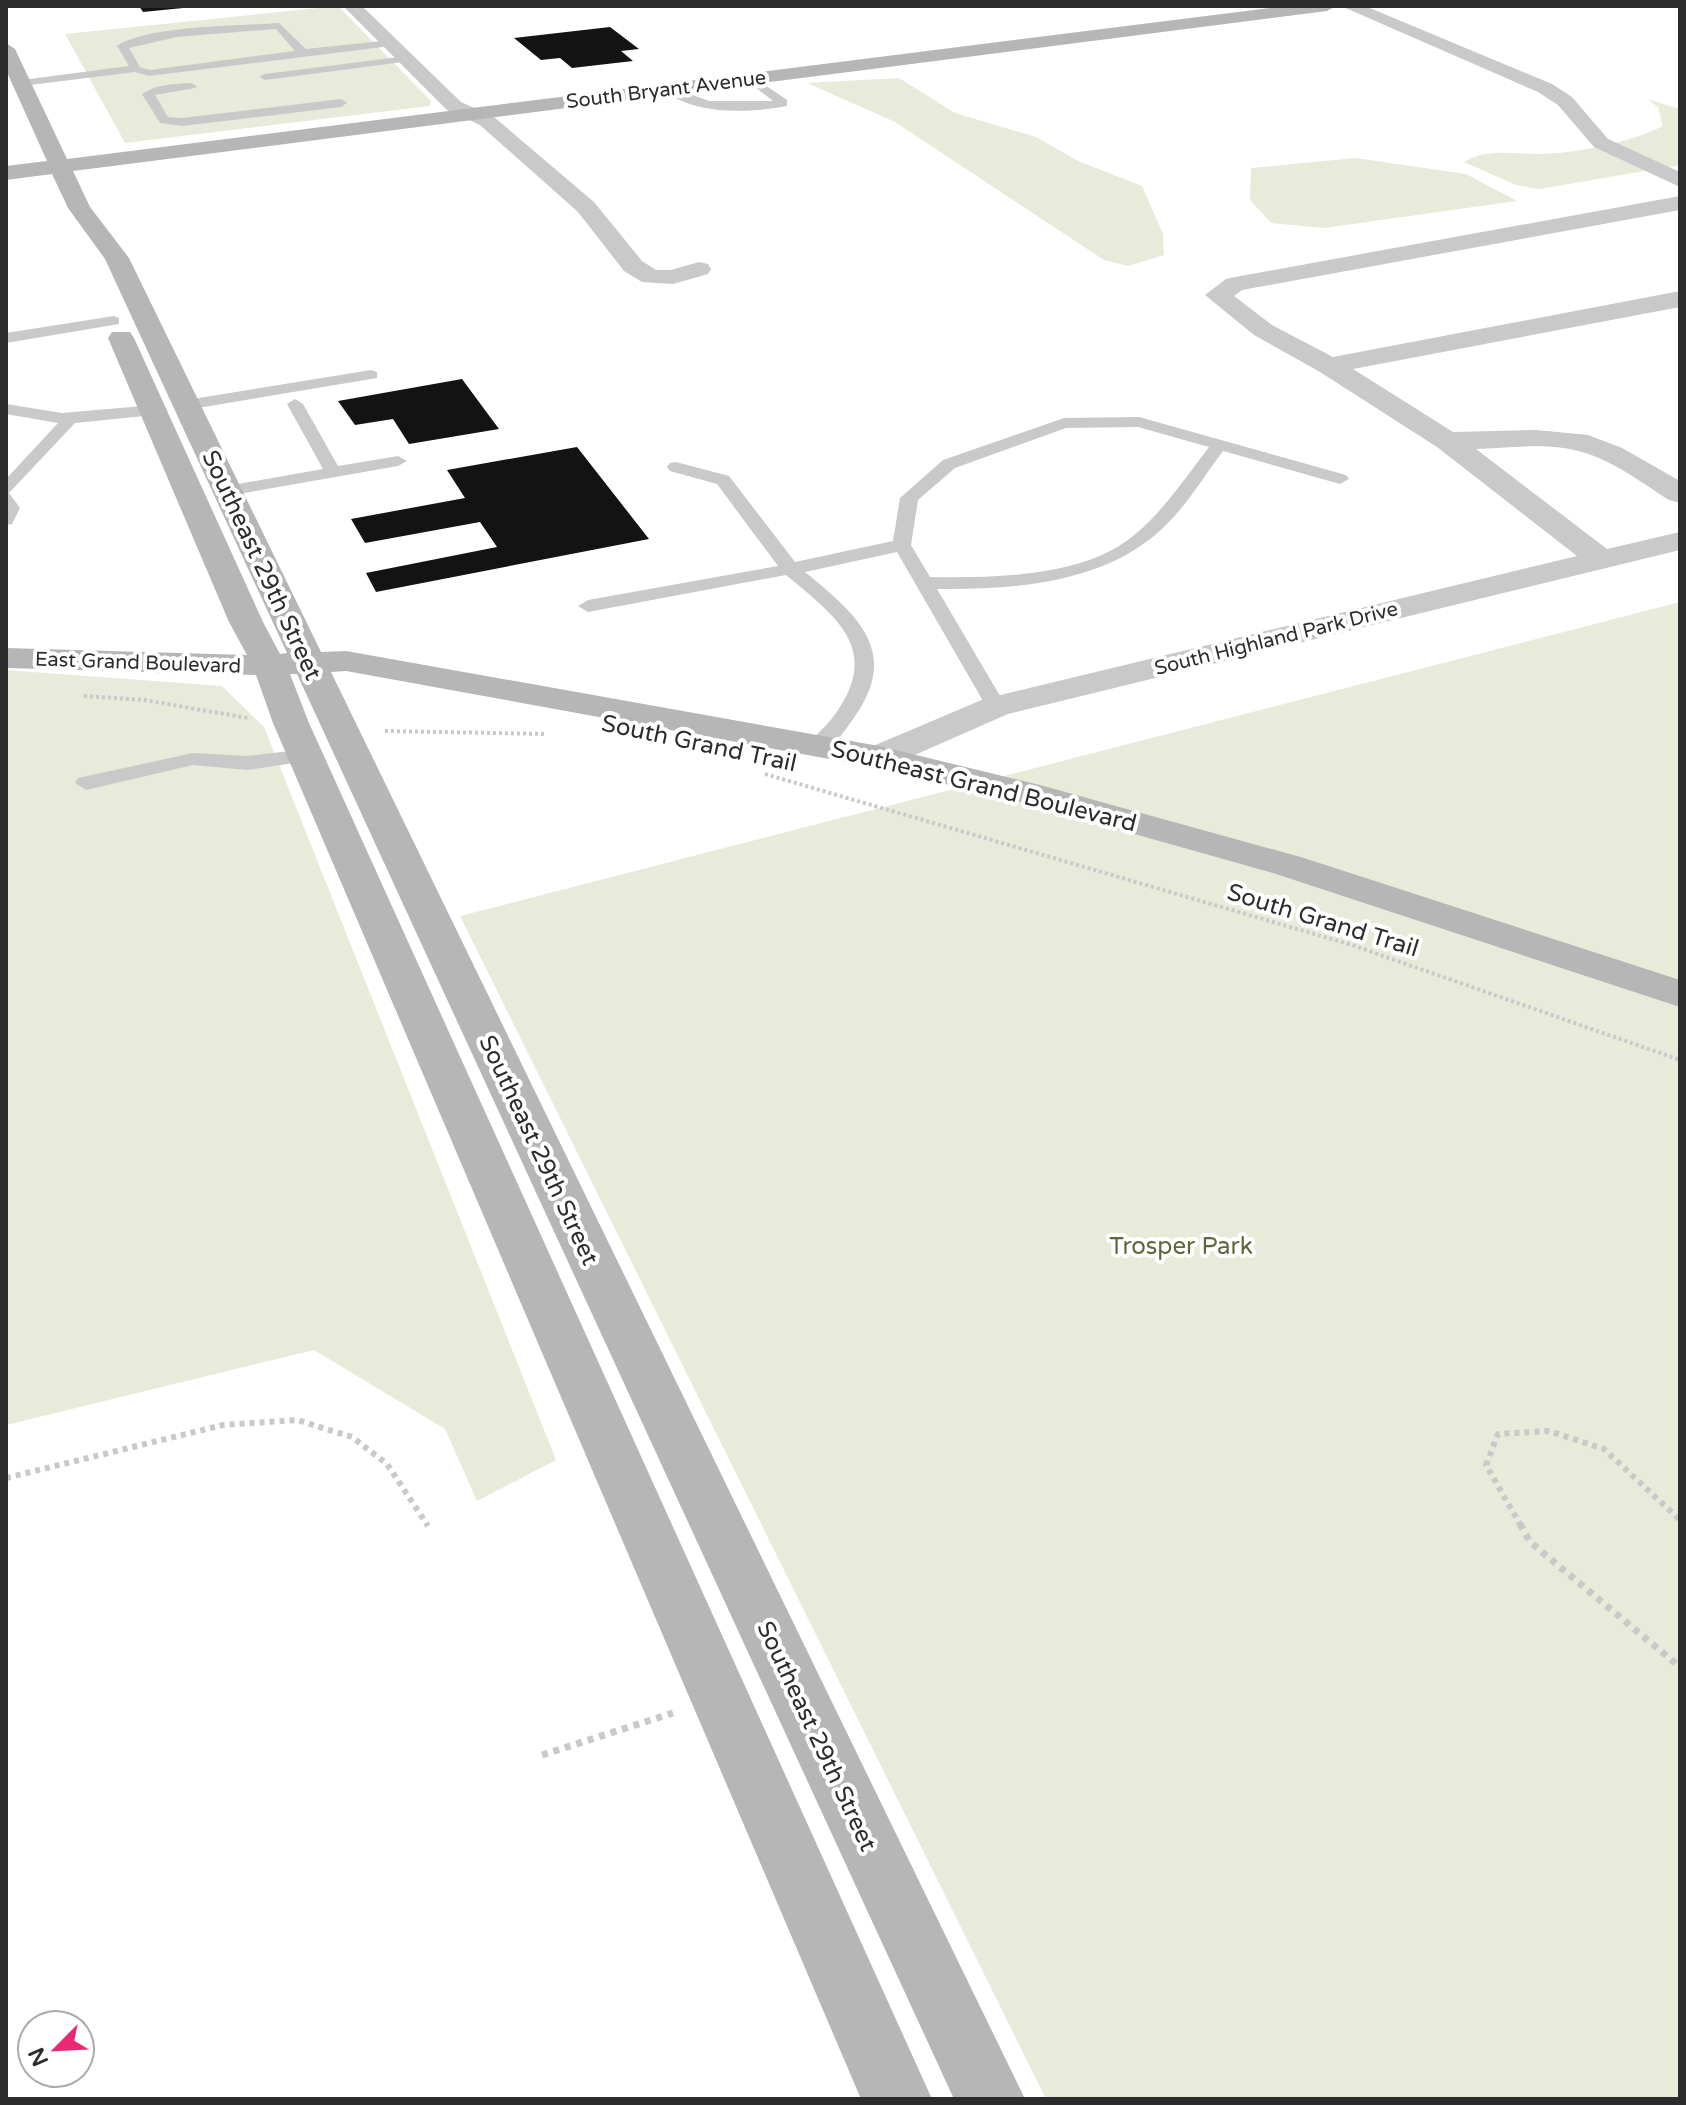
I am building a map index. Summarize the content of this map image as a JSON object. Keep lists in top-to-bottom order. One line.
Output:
{"streets":{"main road":["South Bryant Avenue","Southeast 29th Street","East Grand Boulevard","Southeast Grand Boulevard"],"street":["South Highland Park Drive"],"path":["South Grand Trail"]},"crossings":[["South Bryant Avenue","Southeast 29th Street"],["Southeast 29th Street","East Grand Boulevard"],["Southeast 29th Street","Southeast Grand Boulevard"],["South Highland Park Drive","Southeast Grand Boulevard"],["East Grand Boulevard","Southeast Grand Boulevard"]],"parks":["Trosper Park"],"north":"bottom left"}
